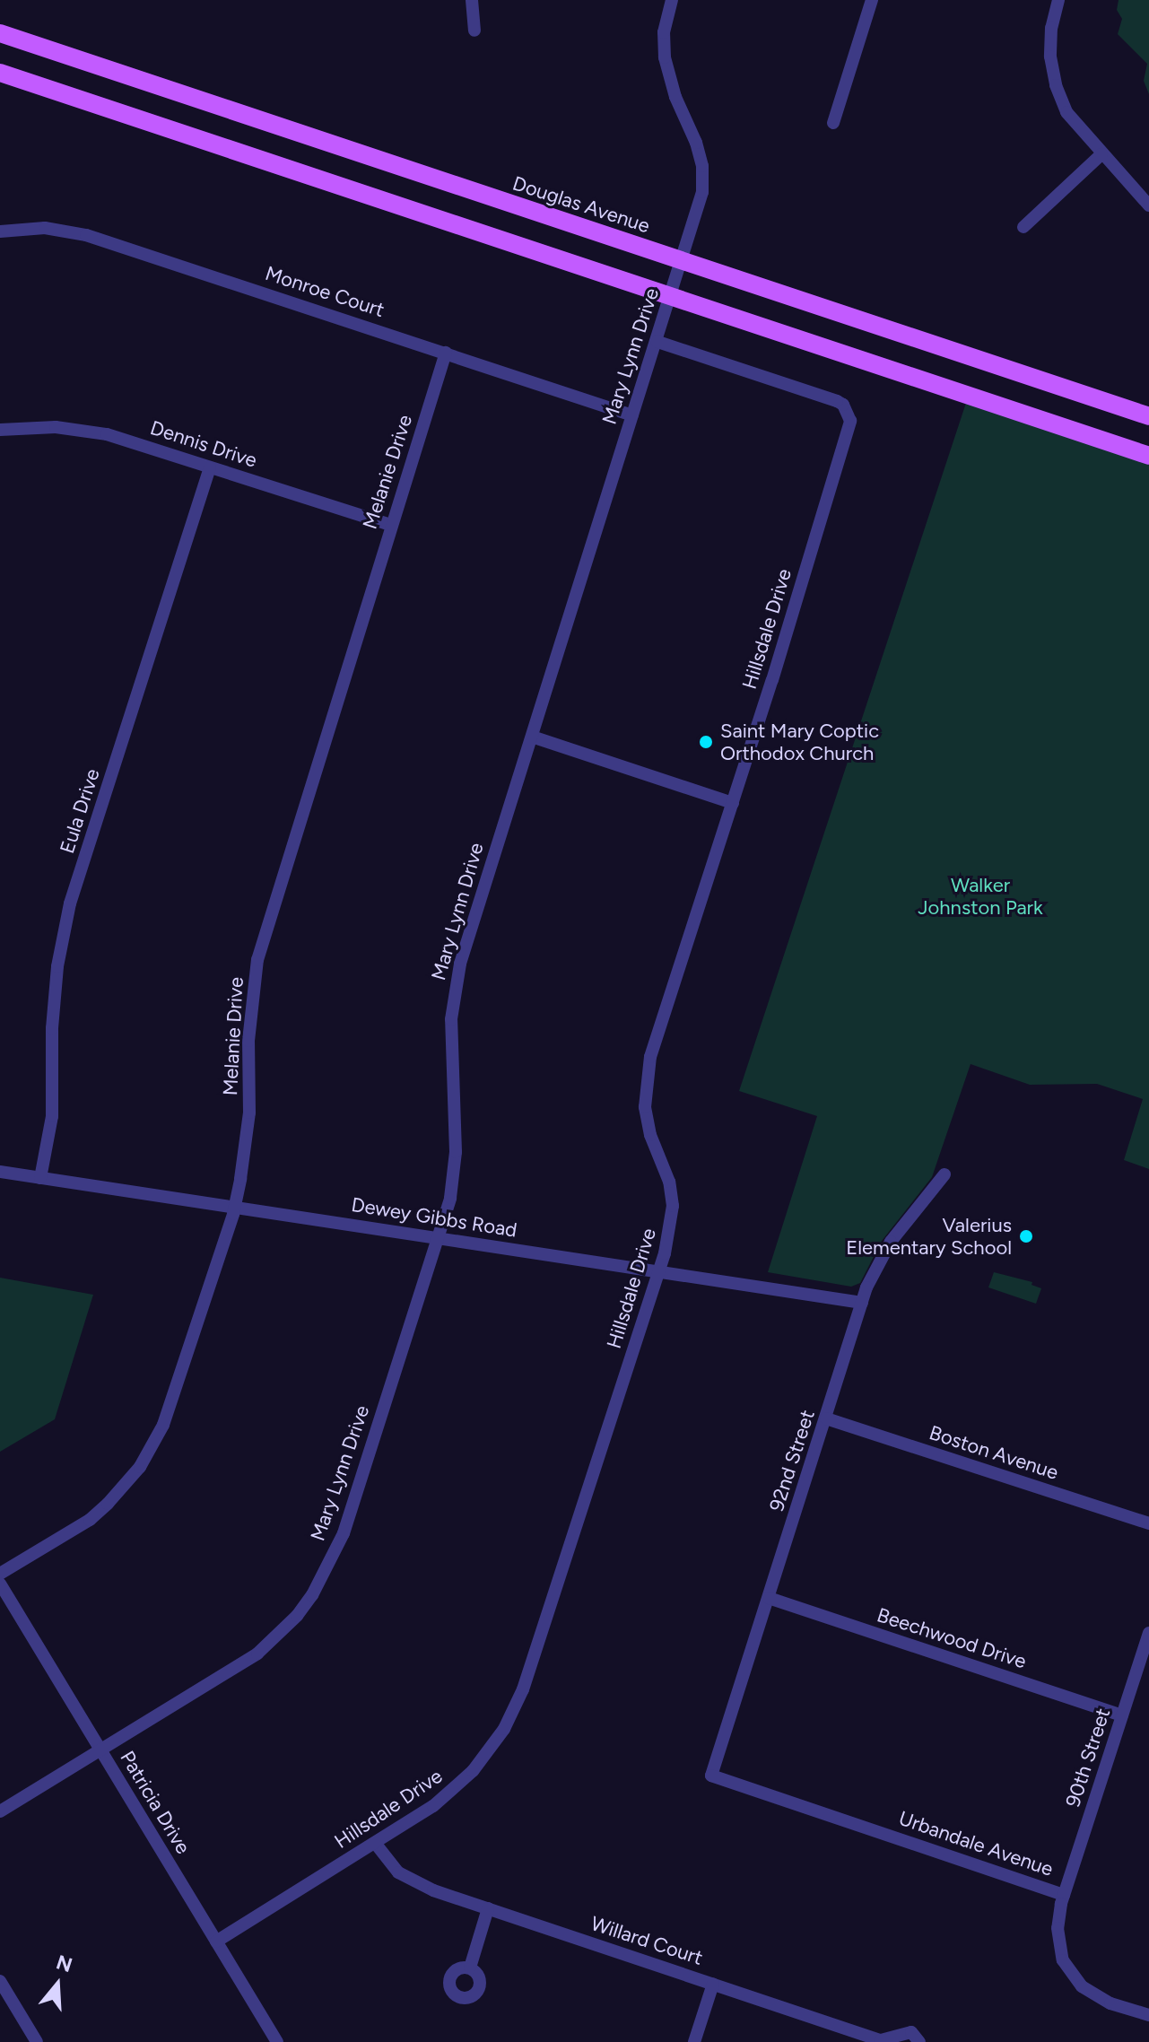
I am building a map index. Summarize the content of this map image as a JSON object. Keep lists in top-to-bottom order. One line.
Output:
{"streets":{"main road":["Douglas Avenue"],"street":["Monroe Court","Mary Lynn Drive","Dennis Drive","Melanie Drive","Hillsdale Drive","Eula Drive","Dewey Gibbs Road","Boston Avenue","92nd Street","Beechwood Drive","90th Street","Patricia Drive","Urbandale Avenue","Willard Court"]},"crossings":[["Douglas Avenue","Mary Lynn Drive"],["Monroe Court","Mary Lynn Drive"],["Monroe Court","Melanie Drive"],["Mary Lynn Drive","Hillsdale Drive"],["Mary Lynn Drive","Dewey Gibbs Road"],["Mary Lynn Drive","Patricia Drive"],["Dennis Drive","Melanie Drive"],["Dennis Drive","Eula Drive"],["Melanie Drive","Dewey Gibbs Road"],["Hillsdale Drive","Dewey Gibbs Road"],["Hillsdale Drive","Patricia Drive"],["Hillsdale Drive","Willard Court"],["Eula Drive","Dewey Gibbs Road"],["Dewey Gibbs Road","92nd Street"],["Boston Avenue","92nd Street"],["92nd Street","Beechwood Drive"],["92nd Street","Urbandale Avenue"],["Beechwood Drive","90th Street"],["90th Street","Urbandale Avenue"]],"parks":["Walker Johnston Park"],"places":["Saint Mary Coptic Orthodox Church","Valerius Elementary School"],"north":"top"}
